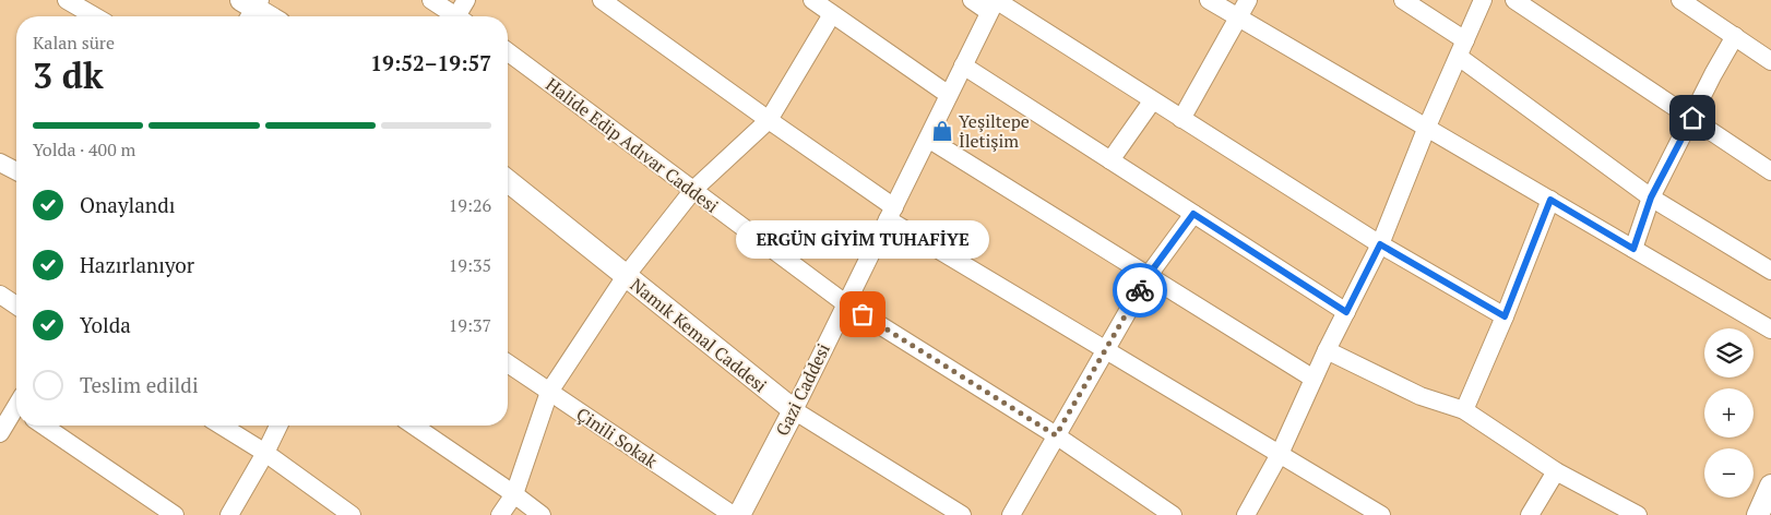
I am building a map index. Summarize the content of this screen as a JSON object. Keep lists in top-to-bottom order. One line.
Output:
{"streets":{"street":["Halide Edip Adıvar Caddesi","Namık Kemal Caddesi","Gazi Caddesi","Çinili Sokak"]},"crossings":[["Halide Edip Adıvar Caddesi","Gazi Caddesi"],["Namık Kemal Caddesi","Gazi Caddesi"]],"places":{"shop":["Yeşiltepe İletişim"],"other":["ERGÜN GİYİM TUHAFİYE"]},"page":{"heading":["3 dk","Kalan süre","19:52–19:57"],"bar":"Yolda · 400 m","list":[["Onaylandı","19:26"],["Hazırlanıyor","19:35"],["Yolda","19:37"],"Teslim edildi"],"bubble":"ERGÜN GİYİM TUHAFİYE","map_buttons":["+","−"]}}
